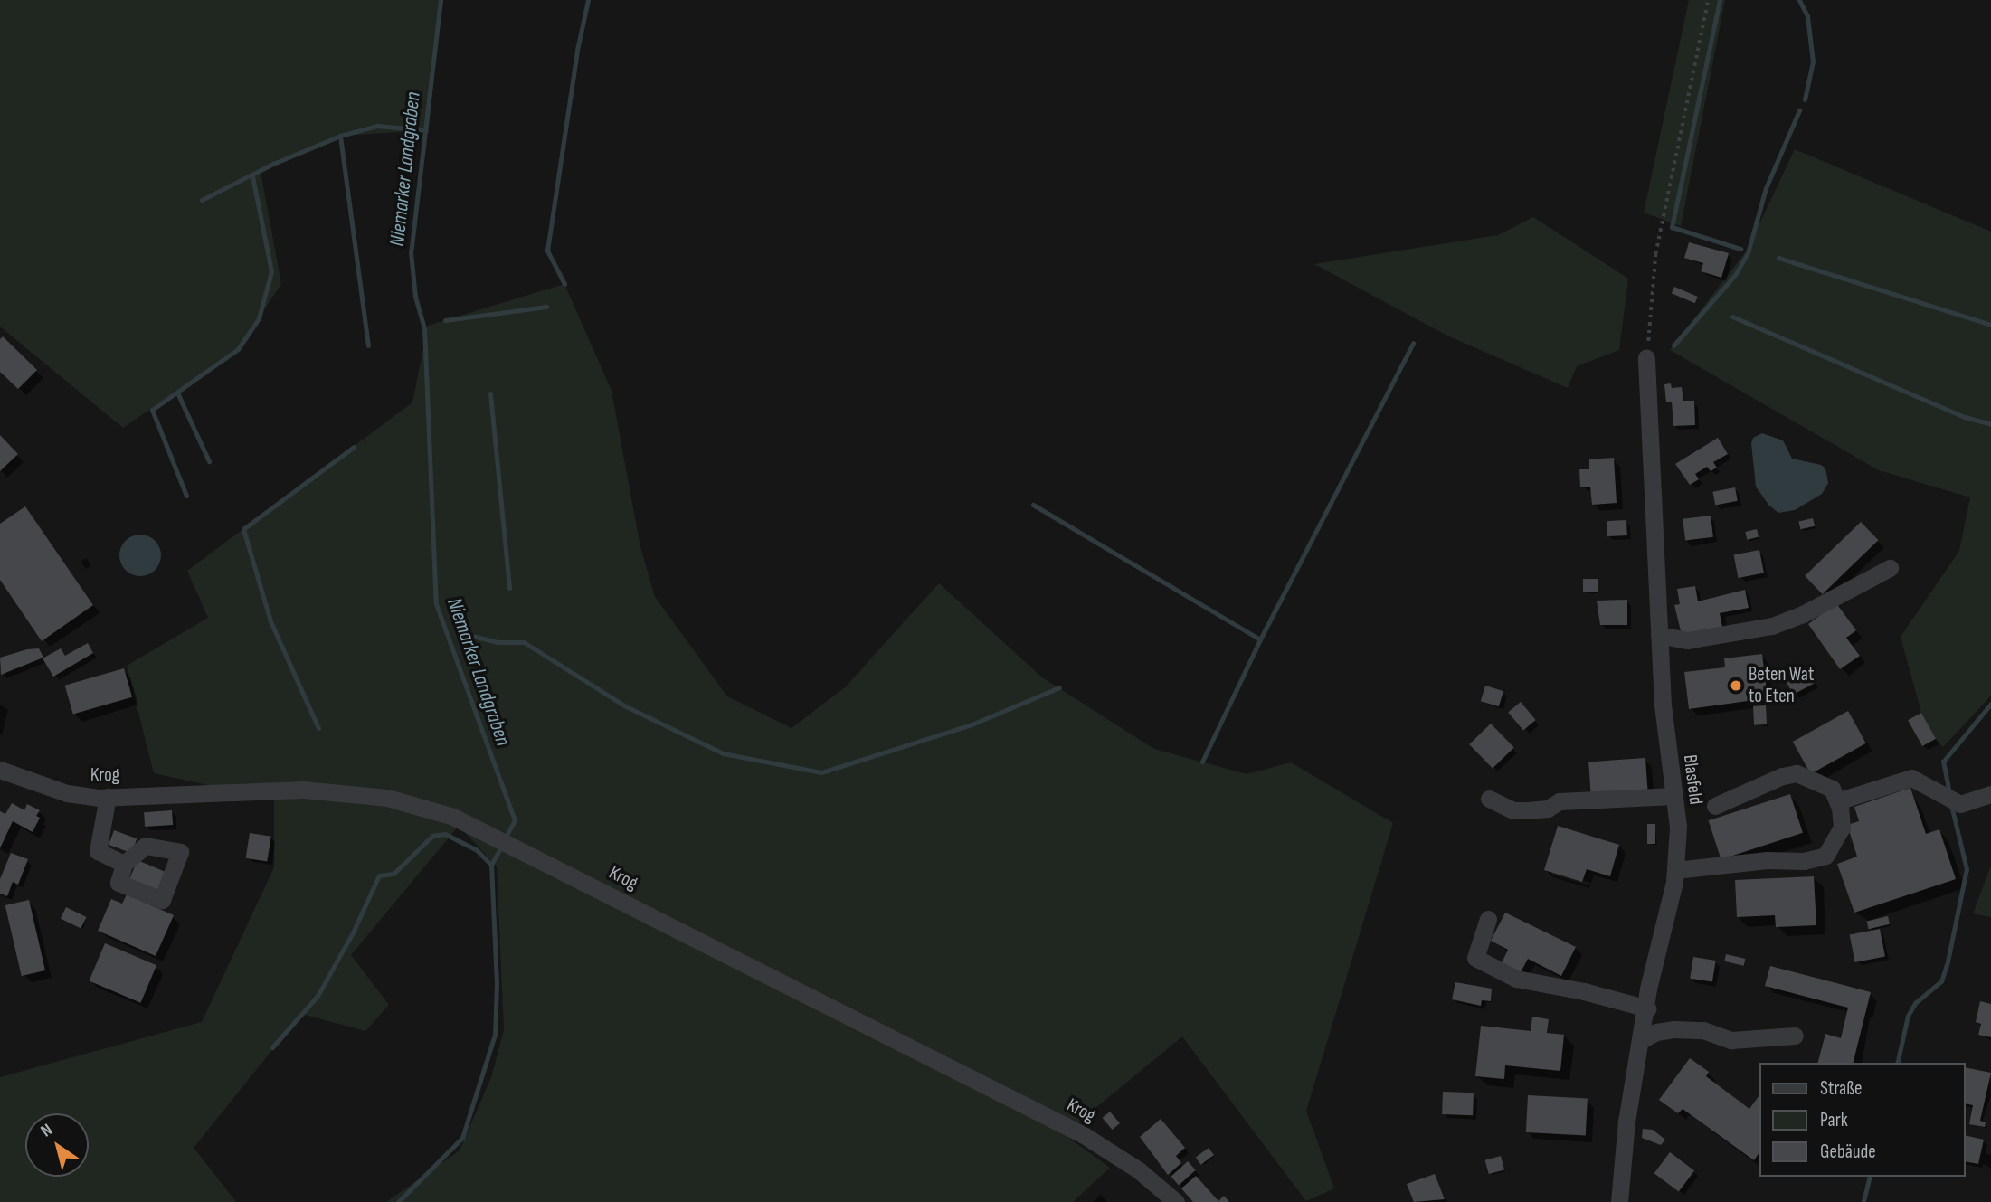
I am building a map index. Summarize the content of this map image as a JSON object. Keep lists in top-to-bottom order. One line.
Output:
{"streets":{"street":["Krog","Blasfeld"]},"water":["Niemarker Landgraben"],"places":["Beten Wat to Eten"],"legend":["Straße","Park","Gebäude"],"north":"top left"}
